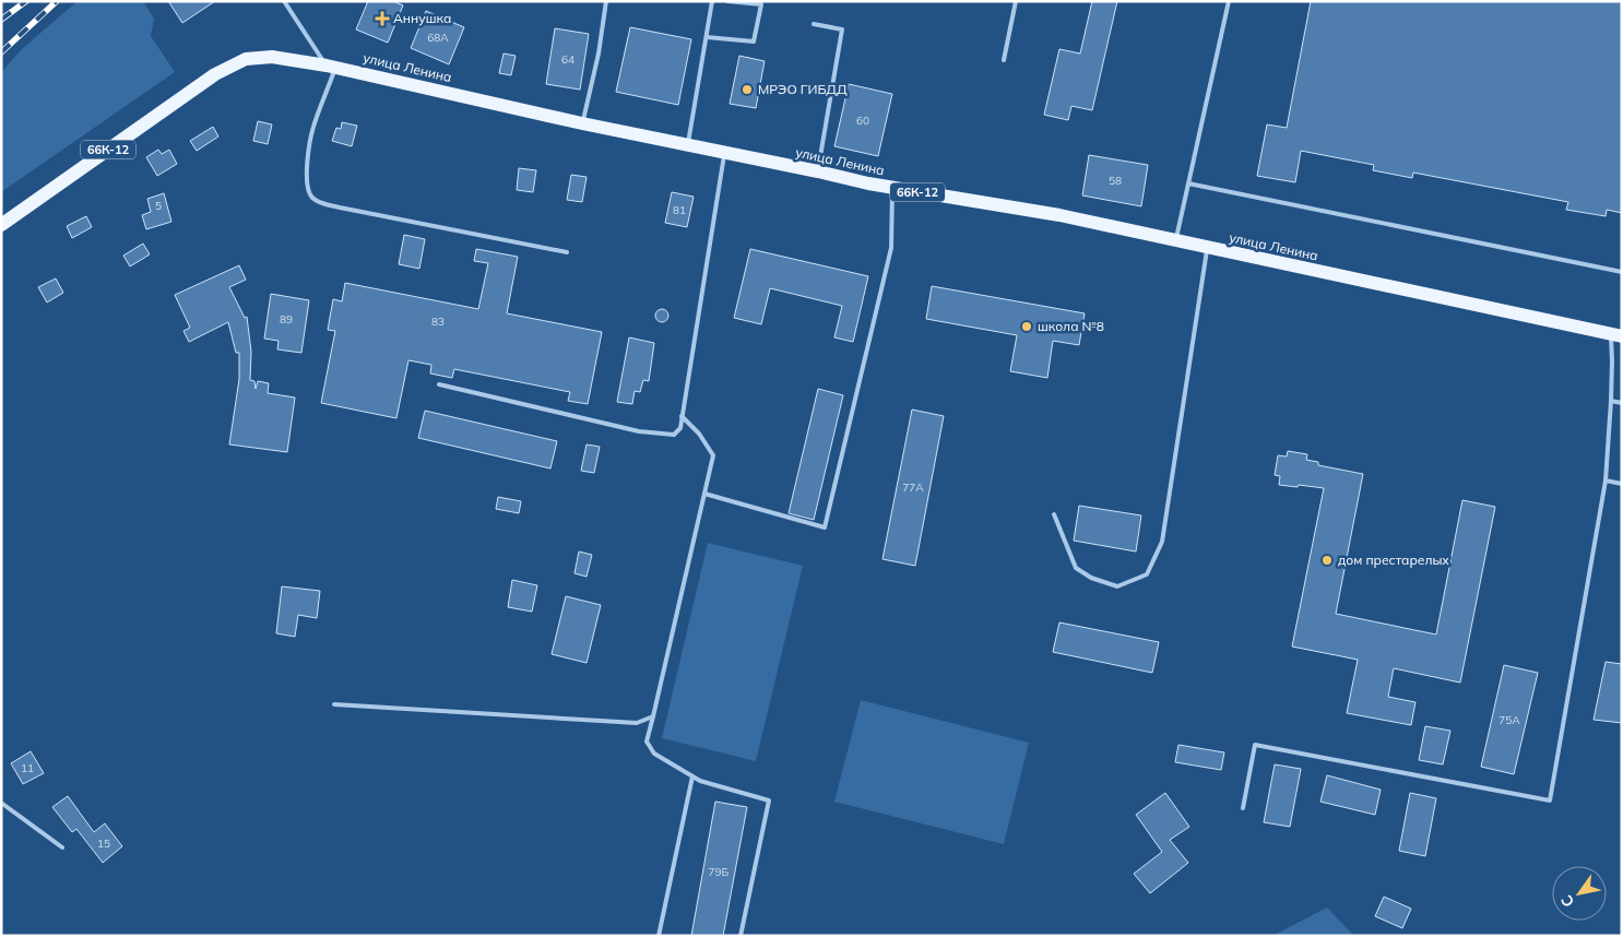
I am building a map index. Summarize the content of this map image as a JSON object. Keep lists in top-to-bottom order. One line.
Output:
{"streets":{"main road":["улица Ленина","66К-12"]},"places":{"health":["Аннушка"],"other":["МРЭО ГИБДД","школа №8","дом престарелых"]},"house_numbers":["68А","64","60","58","5","81","89","83","77А","75А","11","15","79Б"],"north":"bottom left"}
